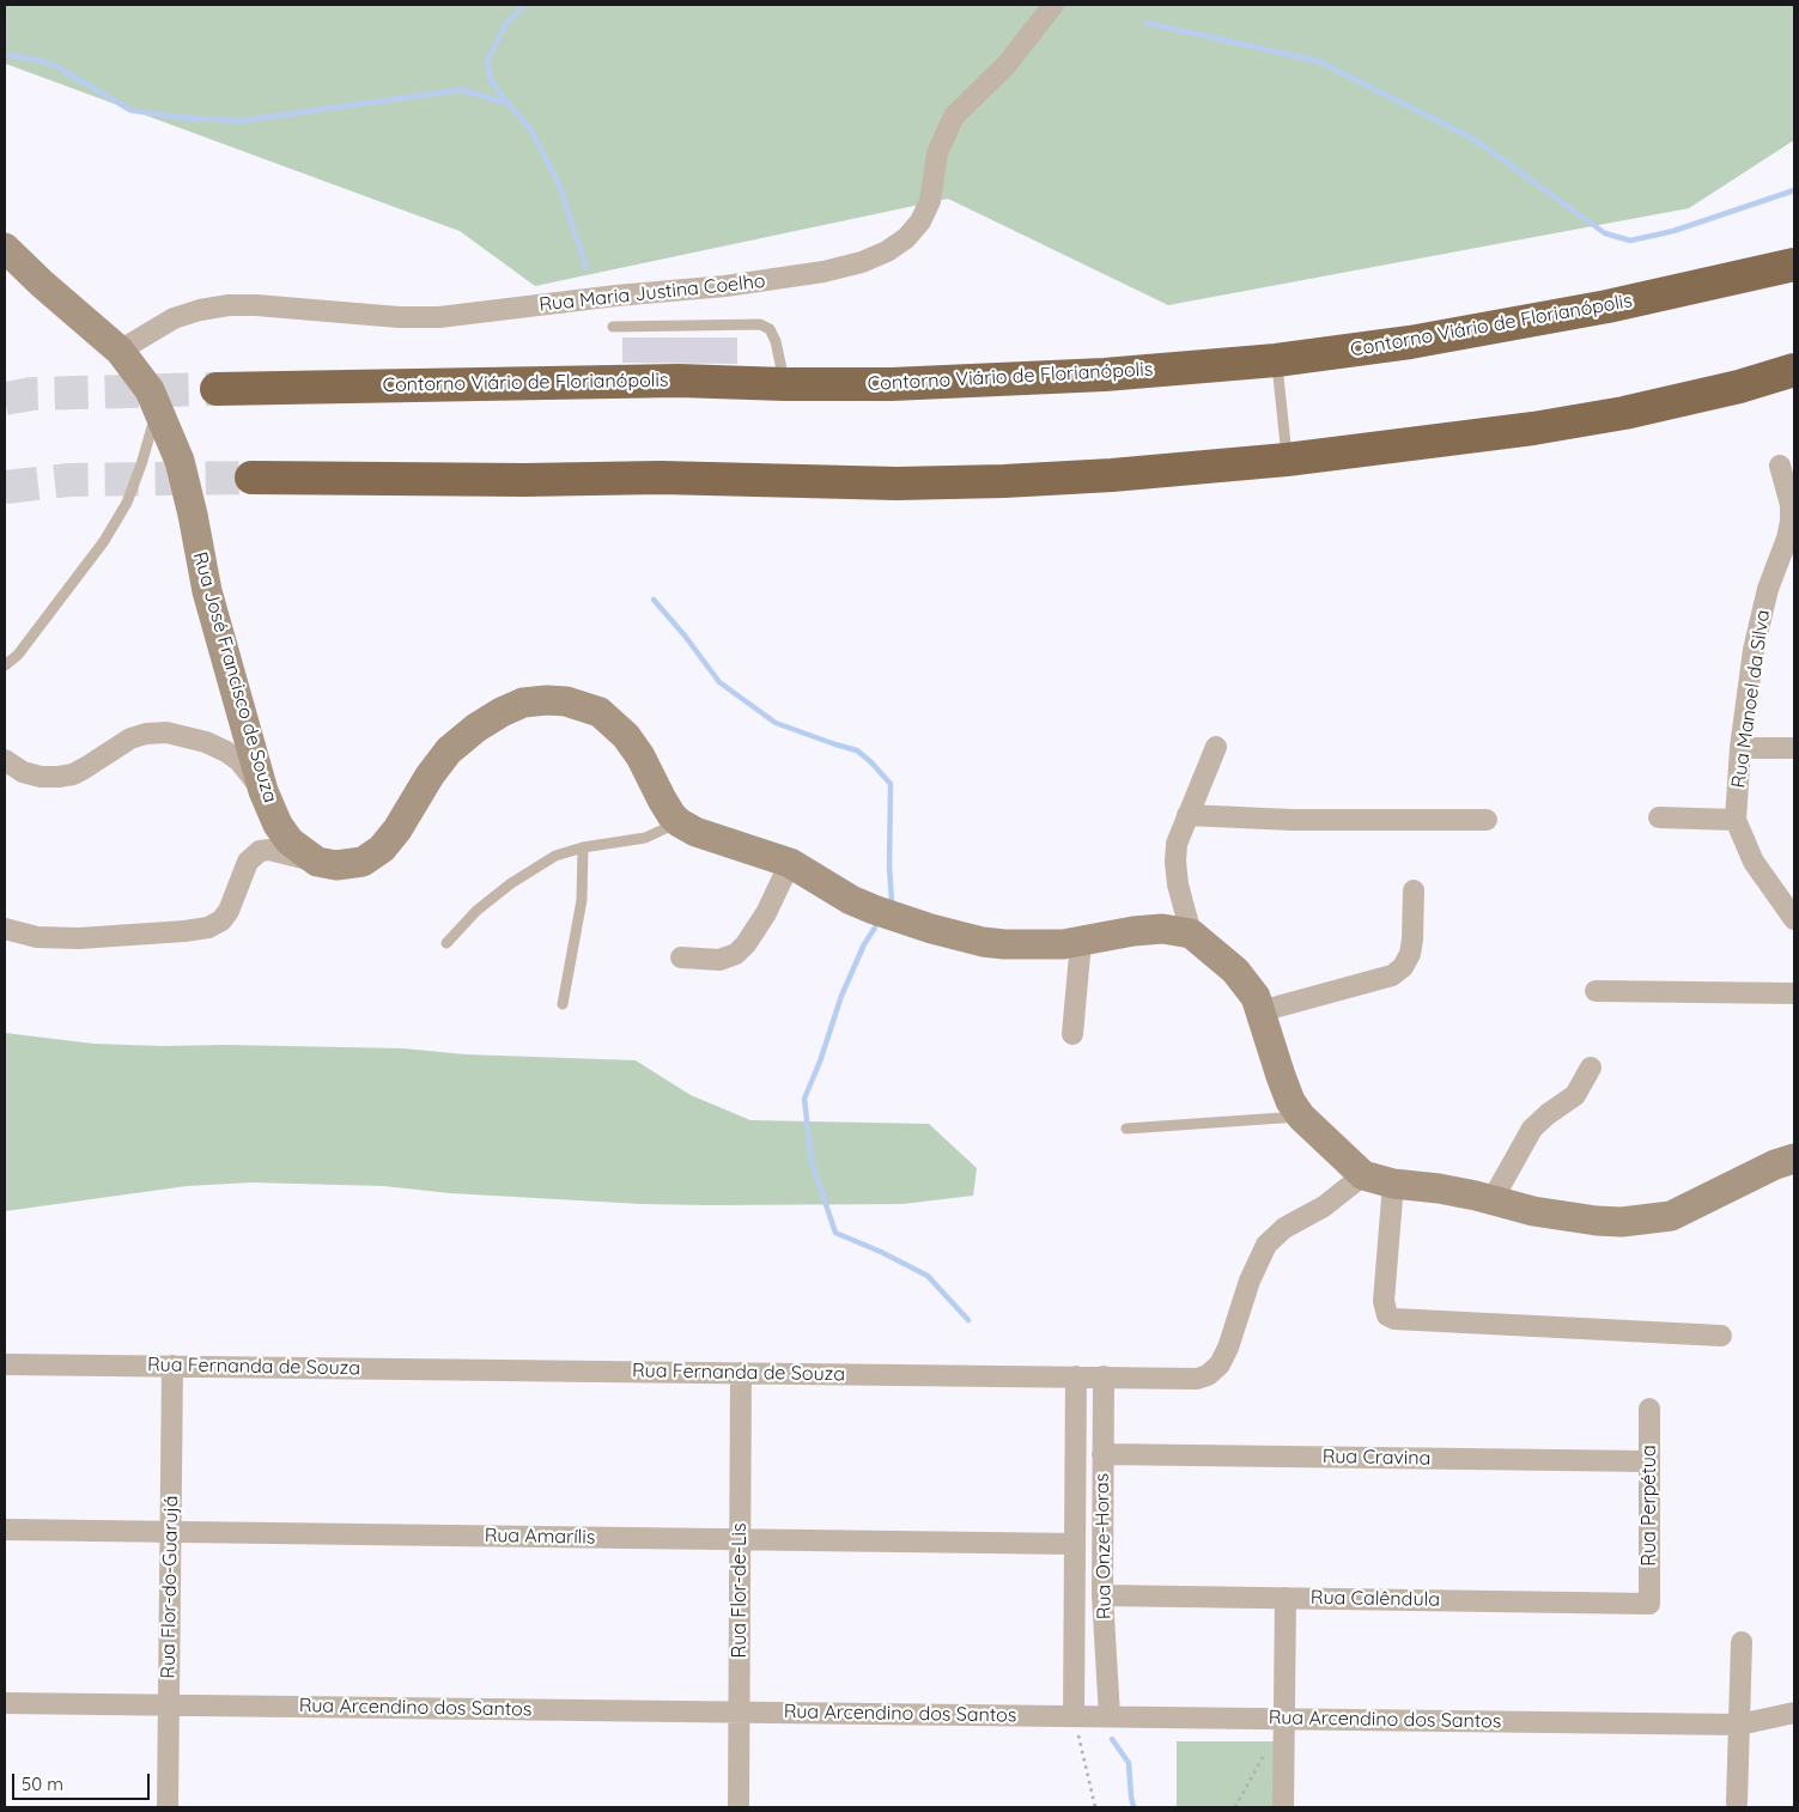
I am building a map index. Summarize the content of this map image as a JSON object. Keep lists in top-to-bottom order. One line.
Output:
{"streets":{"highway":["Contorno Viário de Florianópolis"],"street":["Rua Maria Justina Coelho","Rua José Francisco de Souza","Rua Manoel da Silva","Rua Fernanda de Souza","Rua Cravina","Rua Perpétua","Rua Amarílis","Rua Onze-Horas","Rua Flor-do-Guarujá","Rua Flor-de-Lis","Rua Calêndula","Rua Arcendino dos Santos"]},"crossings":[["Rua Maria Justina Coelho","Rua José Francisco de Souza"],["Rua Fernanda de Souza","Rua Onze-Horas"],["Rua Fernanda de Souza","Rua Flor-do-Guarujá"],["Rua Fernanda de Souza","Rua Flor-de-Lis"],["Rua Cravina","Rua Perpétua"],["Rua Cravina","Rua Onze-Horas"],["Rua Perpétua","Rua Calêndula"],["Rua Amarílis","Rua Onze-Horas"],["Rua Amarílis","Rua Flor-do-Guarujá"],["Rua Amarílis","Rua Flor-de-Lis"],["Rua Onze-Horas","Rua Calêndula"],["Rua Onze-Horas","Rua Arcendino dos Santos"],["Rua Flor-do-Guarujá","Rua Arcendino dos Santos"],["Rua Flor-de-Lis","Rua Arcendino dos Santos"]],"scale_bar":"50 m"}
